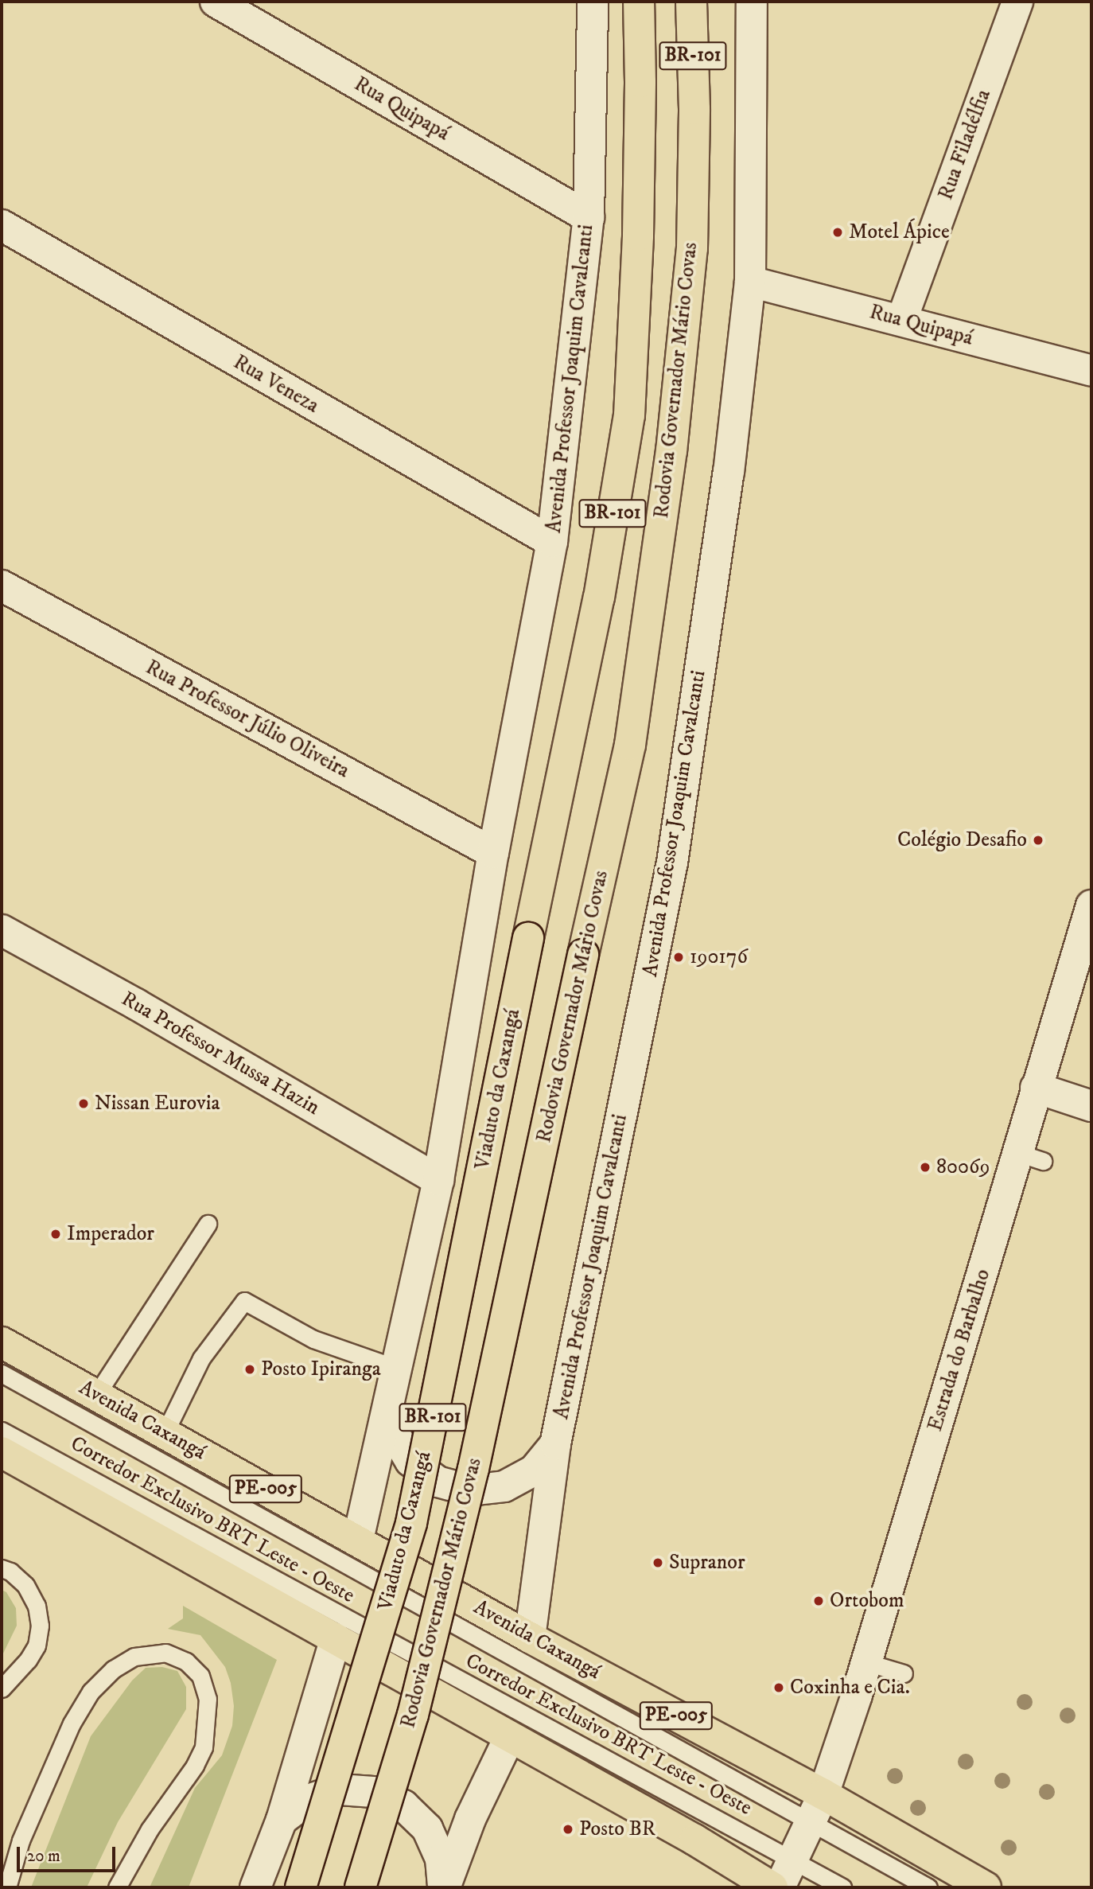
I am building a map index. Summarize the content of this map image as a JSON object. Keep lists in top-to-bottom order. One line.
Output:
{"streets":{"main road":["BR-101","Rua Quipapá","Rua Filadélfia","Avenida Professor Joaquim Cavalcanti","Rodovia Governador Mário Covas","Rua Veneza","Rua Professor Júlio Oliveira","Rua Professor Mussa Hazin","Viaduto da Caxangá","Estrada do Barbalho","Avenida Caxangá","PE-005"],"lane":["Corredor Exclusivo BRT Leste - Oeste"]},"crossings":[["BR-101","Rodovia Governador Mário Covas"],["Rua Quipapá","Rua Filadélfia"],["Rua Quipapá","Avenida Professor Joaquim Cavalcanti"],["Avenida Professor Joaquim Cavalcanti","Rua Veneza"],["Avenida Professor Joaquim Cavalcanti","Rua Professor Júlio Oliveira"],["Avenida Professor Joaquim Cavalcanti","Rua Professor Mussa Hazin"],["Avenida Professor Joaquim Cavalcanti","Avenida Caxangá"],["Rodovia Governador Mário Covas","Viaduto da Caxangá"],["Estrada do Barbalho","Avenida Caxangá"],["Estrada do Barbalho","Corredor Exclusivo BRT Leste - Oeste"],["Avenida Caxangá","Corredor Exclusivo BRT Leste - Oeste"]],"places":["Motel Ápice","Colégio Desafio","190176","Nissan Eurovia","80069","Imperador","Posto Ipiranga","Supranor","Ortobom","Coxinha e Cia.","Posto BR"],"scale_bar":"20 m"}
